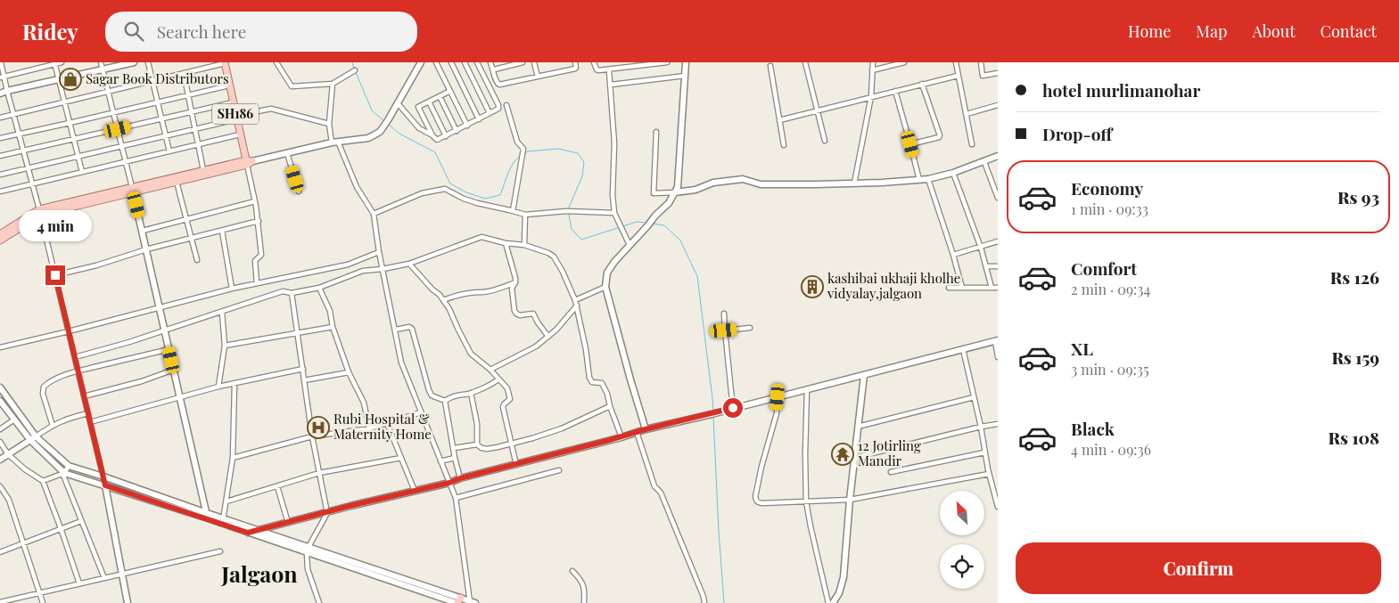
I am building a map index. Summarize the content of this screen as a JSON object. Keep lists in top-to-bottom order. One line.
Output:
{"streets":{"main road":["SH186"]},"districts":["Jalgaon"],"places":{"shop":["Sagar Book Distributors"],"building":["kashibai ukhaji kholhe vidyalay,jalgaon"],"hospital":["Rubi Hospital & Maternity Home"],"temple":["12 Jotirling Mandir"]},"north":"top left","page":{"header":"Ridey","search":"Search here","nav":["Home","Map","About","Contact"],"banner":["hotel murlimanohar","Drop-off"],"list":[{"name":"Economy","note":"1 min · 09:33","value":"Rs 93"},{"name":"Comfort","note":"2 min · 09:34","value":"Rs 126"},{"name":"XL","note":"3 min · 09:35","value":"Rs 159"},{"name":"Black","note":"4 min · 09:36","value":"Rs 108"}],"bubble":"4 min","buttons":"Confirm"}}
